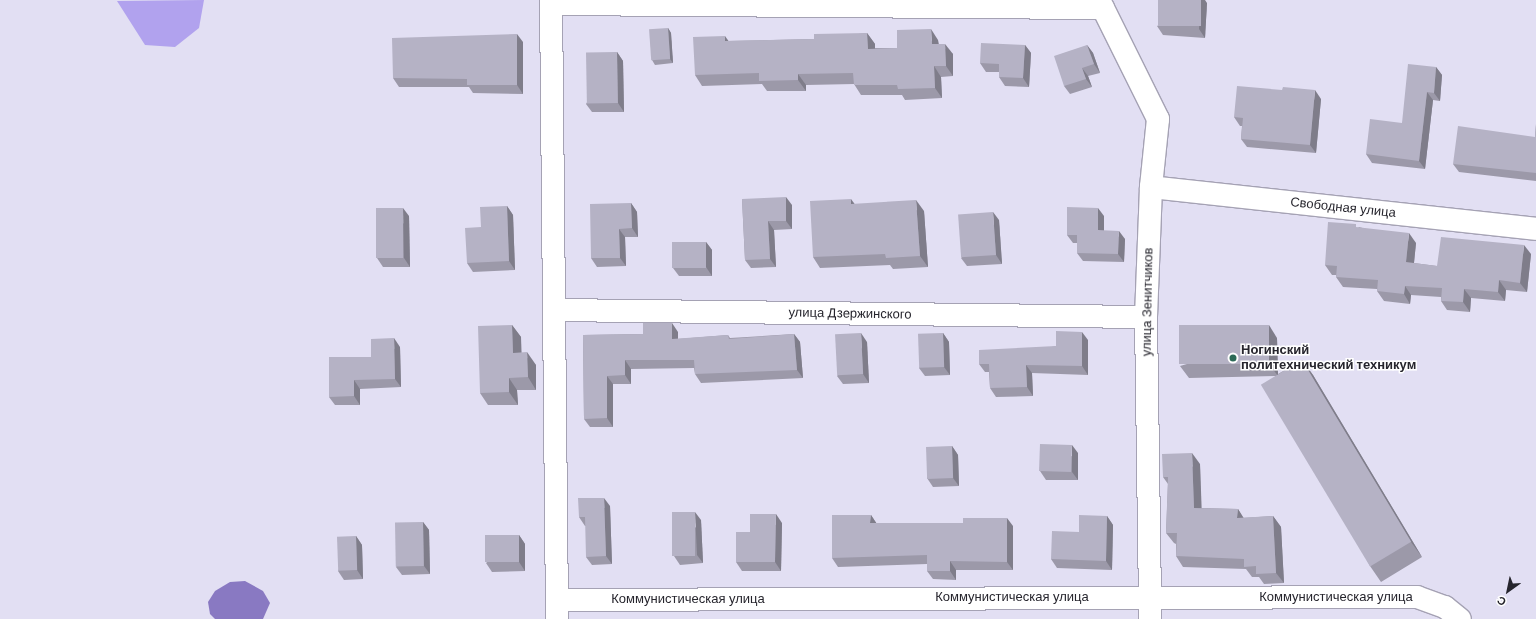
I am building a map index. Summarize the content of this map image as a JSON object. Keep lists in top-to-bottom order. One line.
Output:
{"streets":{"street":["Свободная улица","улица Зенитчиков","улица Дзержинского","Коммунистическая улица"]},"crossings":[["Свободная улица","улица Зенитчиков"],["улица Зенитчиков","улица Дзержинского"],["улица Зенитчиков","Коммунистическая улица"]],"places":["Ногинский политехнический техникум"],"north":"bottom left"}
